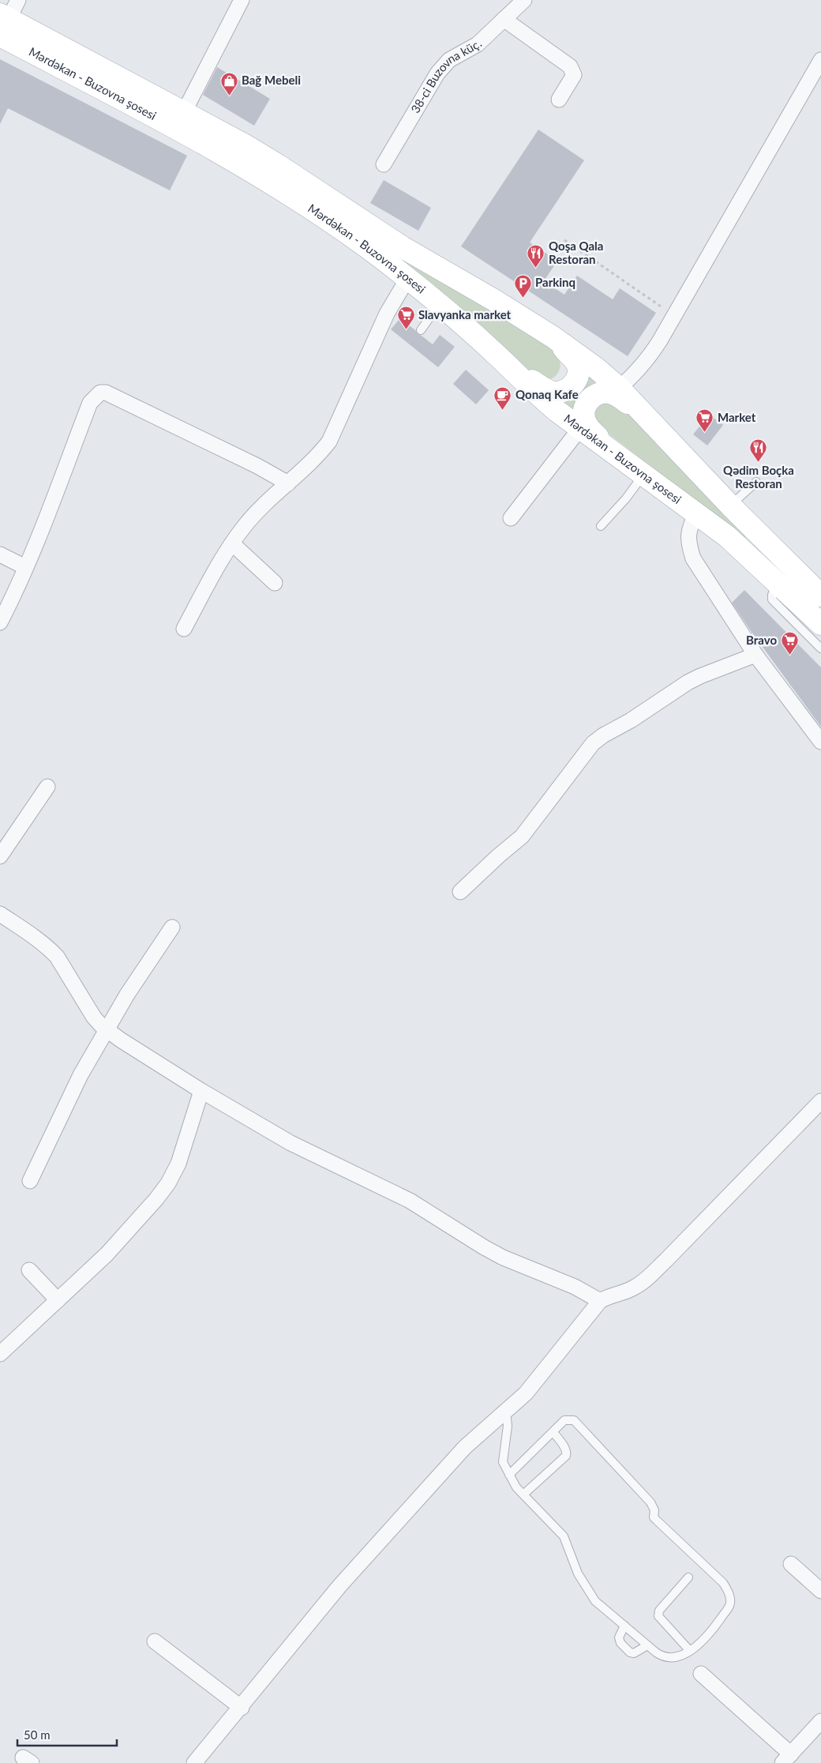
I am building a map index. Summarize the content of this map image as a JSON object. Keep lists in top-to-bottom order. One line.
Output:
{"streets":{"main road":["Mərdəkan - Buzovna şosesi"],"street":["38-ci Buzovna küç."]},"places":{"shop":["Bağ Mebeli"],"restaurant":["Qoşa Qala Restoran","Qədim Boçka Restoran"],"parking":["Parkinq"],"supermarket":["Slavyanka market","Market","Bravo"],"cafe":["Qonaq Kafe"]},"scale_bar":"50 m"}
